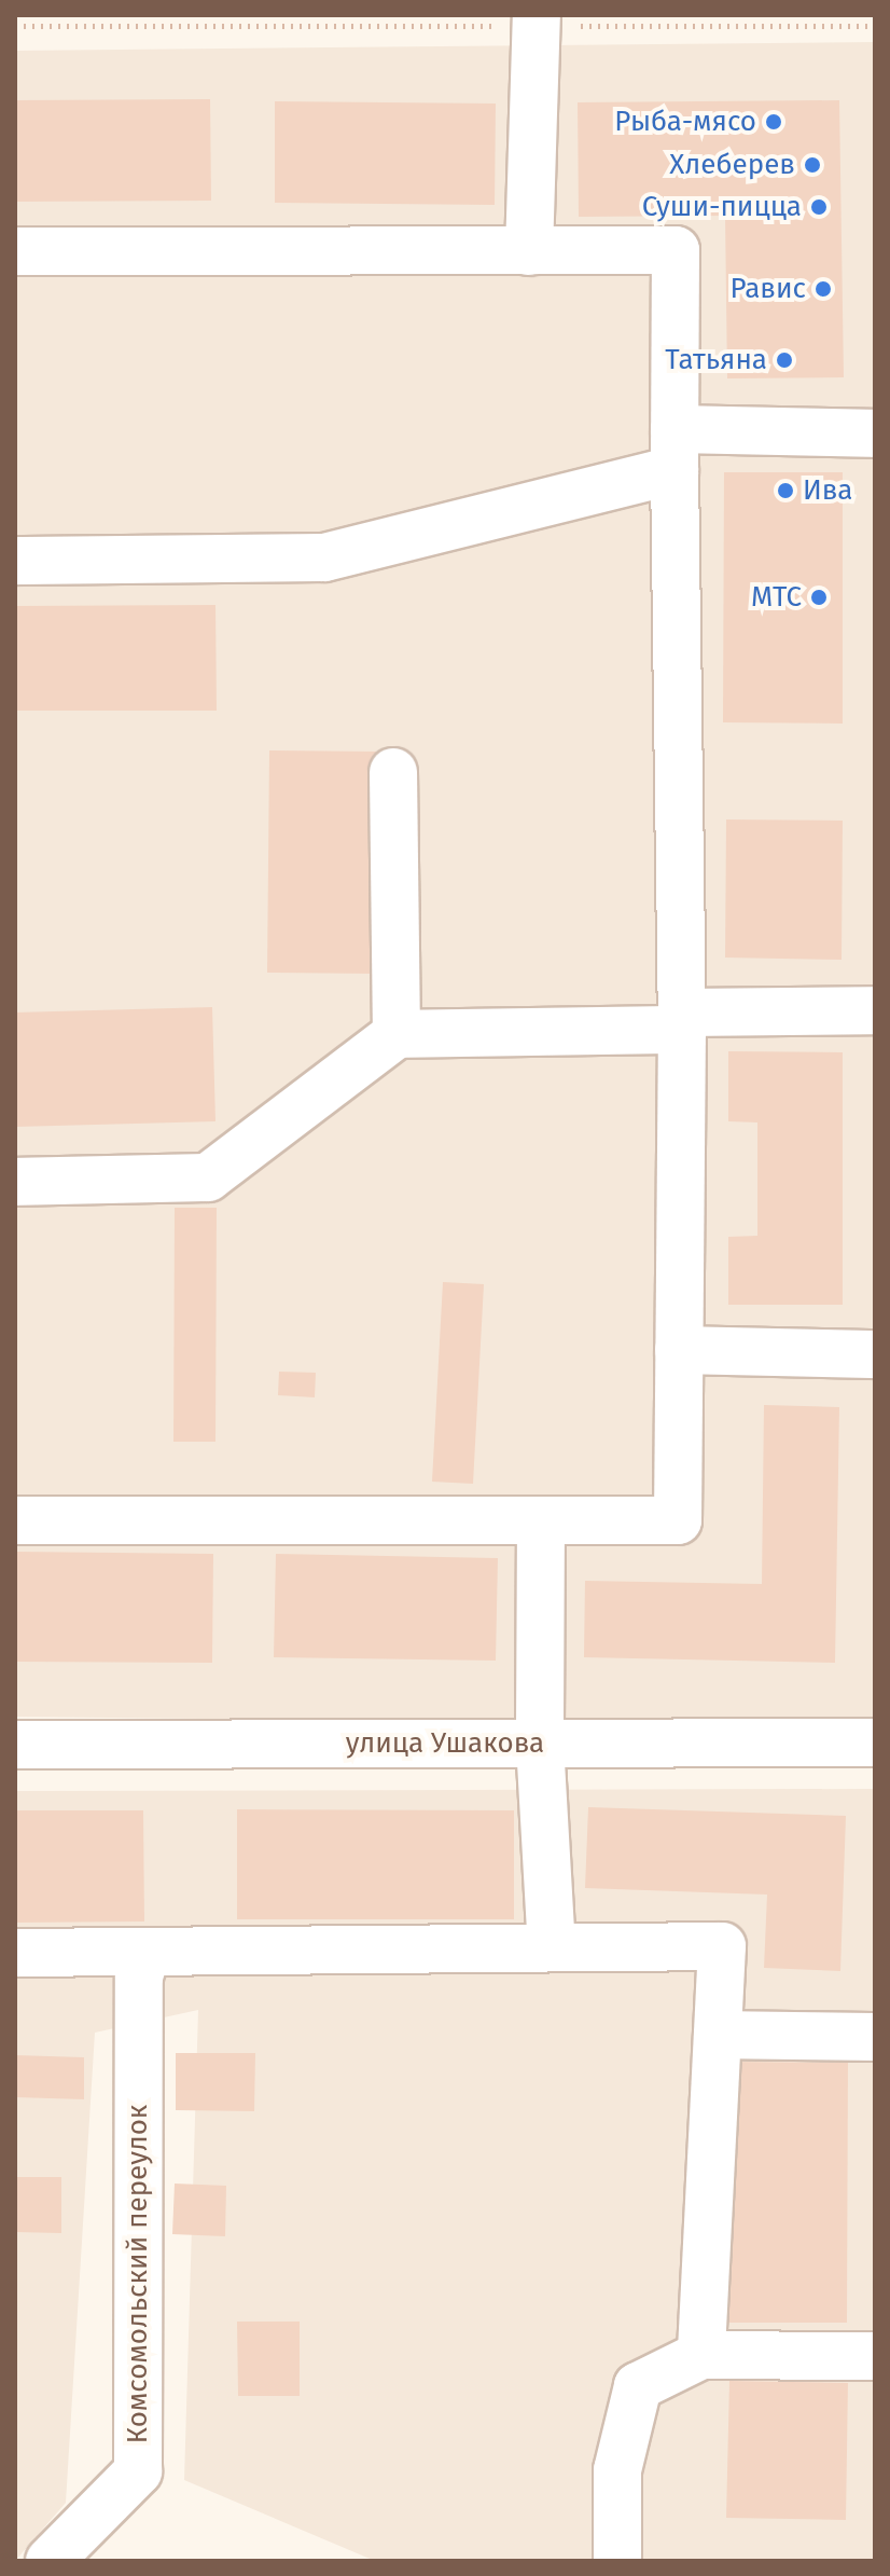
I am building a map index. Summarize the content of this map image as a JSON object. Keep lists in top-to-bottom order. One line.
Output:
{"streets":{"street":["улица Ушакова","Комсомольский переулок"]},"places":["Рыба-мясо","Хлеберев","Суши-пицца","Равис","Татьяна","Ива","МТС"]}
